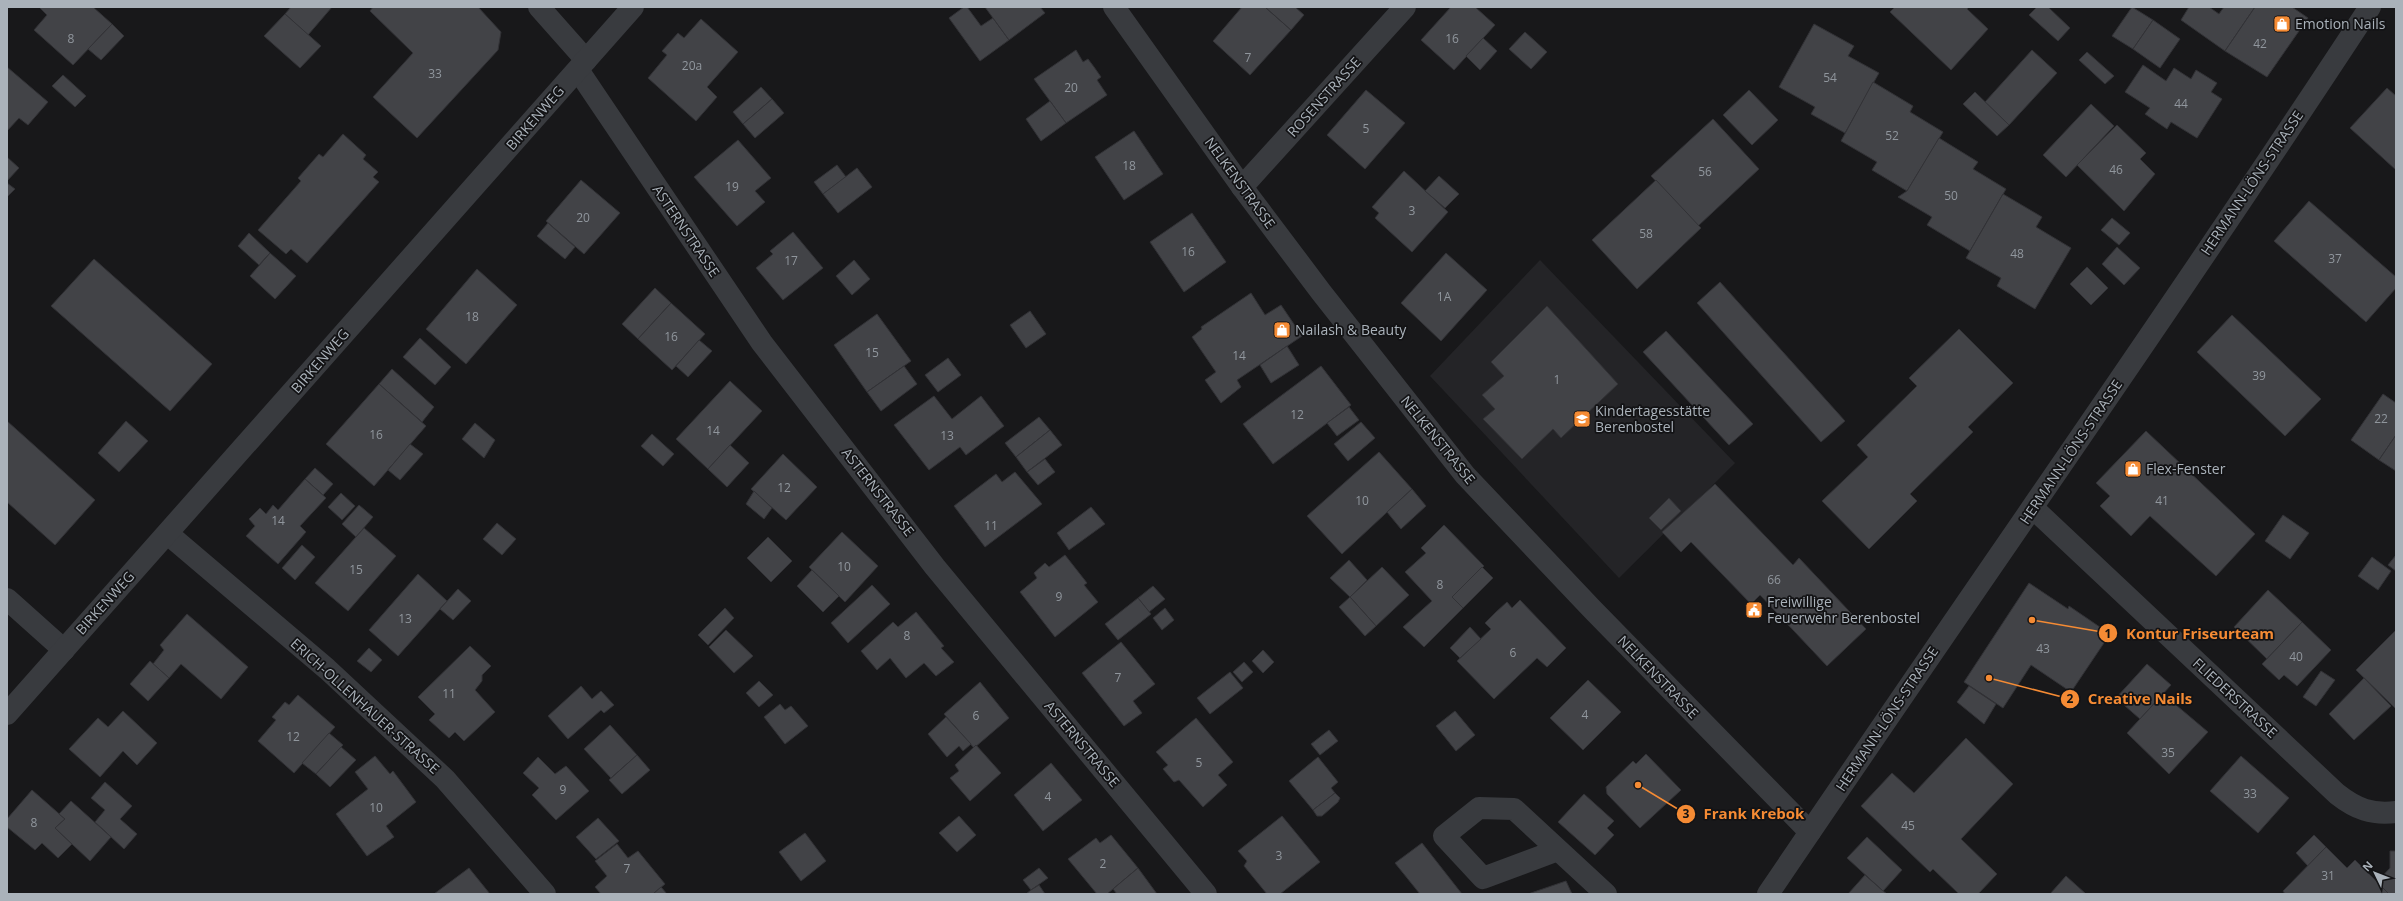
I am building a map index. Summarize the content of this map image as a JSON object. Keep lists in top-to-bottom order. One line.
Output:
{"streets":{"street":["ROSENSTRASSE","BIRKENWEG","NELKENSTRASSE","HERMANN-LÖNS-STRASSE","ASTERNSTRASSE","FLIEDERSTRASSE","ERICH-OLLENHAUER-STRASSE"]},"crossings":[["ROSENSTRASSE","NELKENSTRASSE"],["BIRKENWEG","ASTERNSTRASSE"],["BIRKENWEG","ERICH-OLLENHAUER-STRASSE"],["NELKENSTRASSE","HERMANN-LÖNS-STRASSE"],["HERMANN-LÖNS-STRASSE","FLIEDERSTRASSE"]],"places":{"shop":["Emotion Nails","Nailash & Beauty","Flex-Fenster"],"school or university":["Kindertagesstätte Berenbostel"],"public building":["Freiwillige Feuerwehr Berenbostel"],"other":["Kontur Friseurteam","Creative Nails","Frank Krebok"]},"house_numbers":["8","16","42","7","20a","33","54","20","44","5","52","18","46","56","19","50","3","20","58","16","48","37","17","1A","18","16","15","14","39","1","12","22","14","16","13","12","10","41","14","11","10","15","66","8","9","13","8","43","6","40","7","11","4","6","12","35","5","9","33","4","10","8","45","3","2","7","31"],"north":"top left"}
